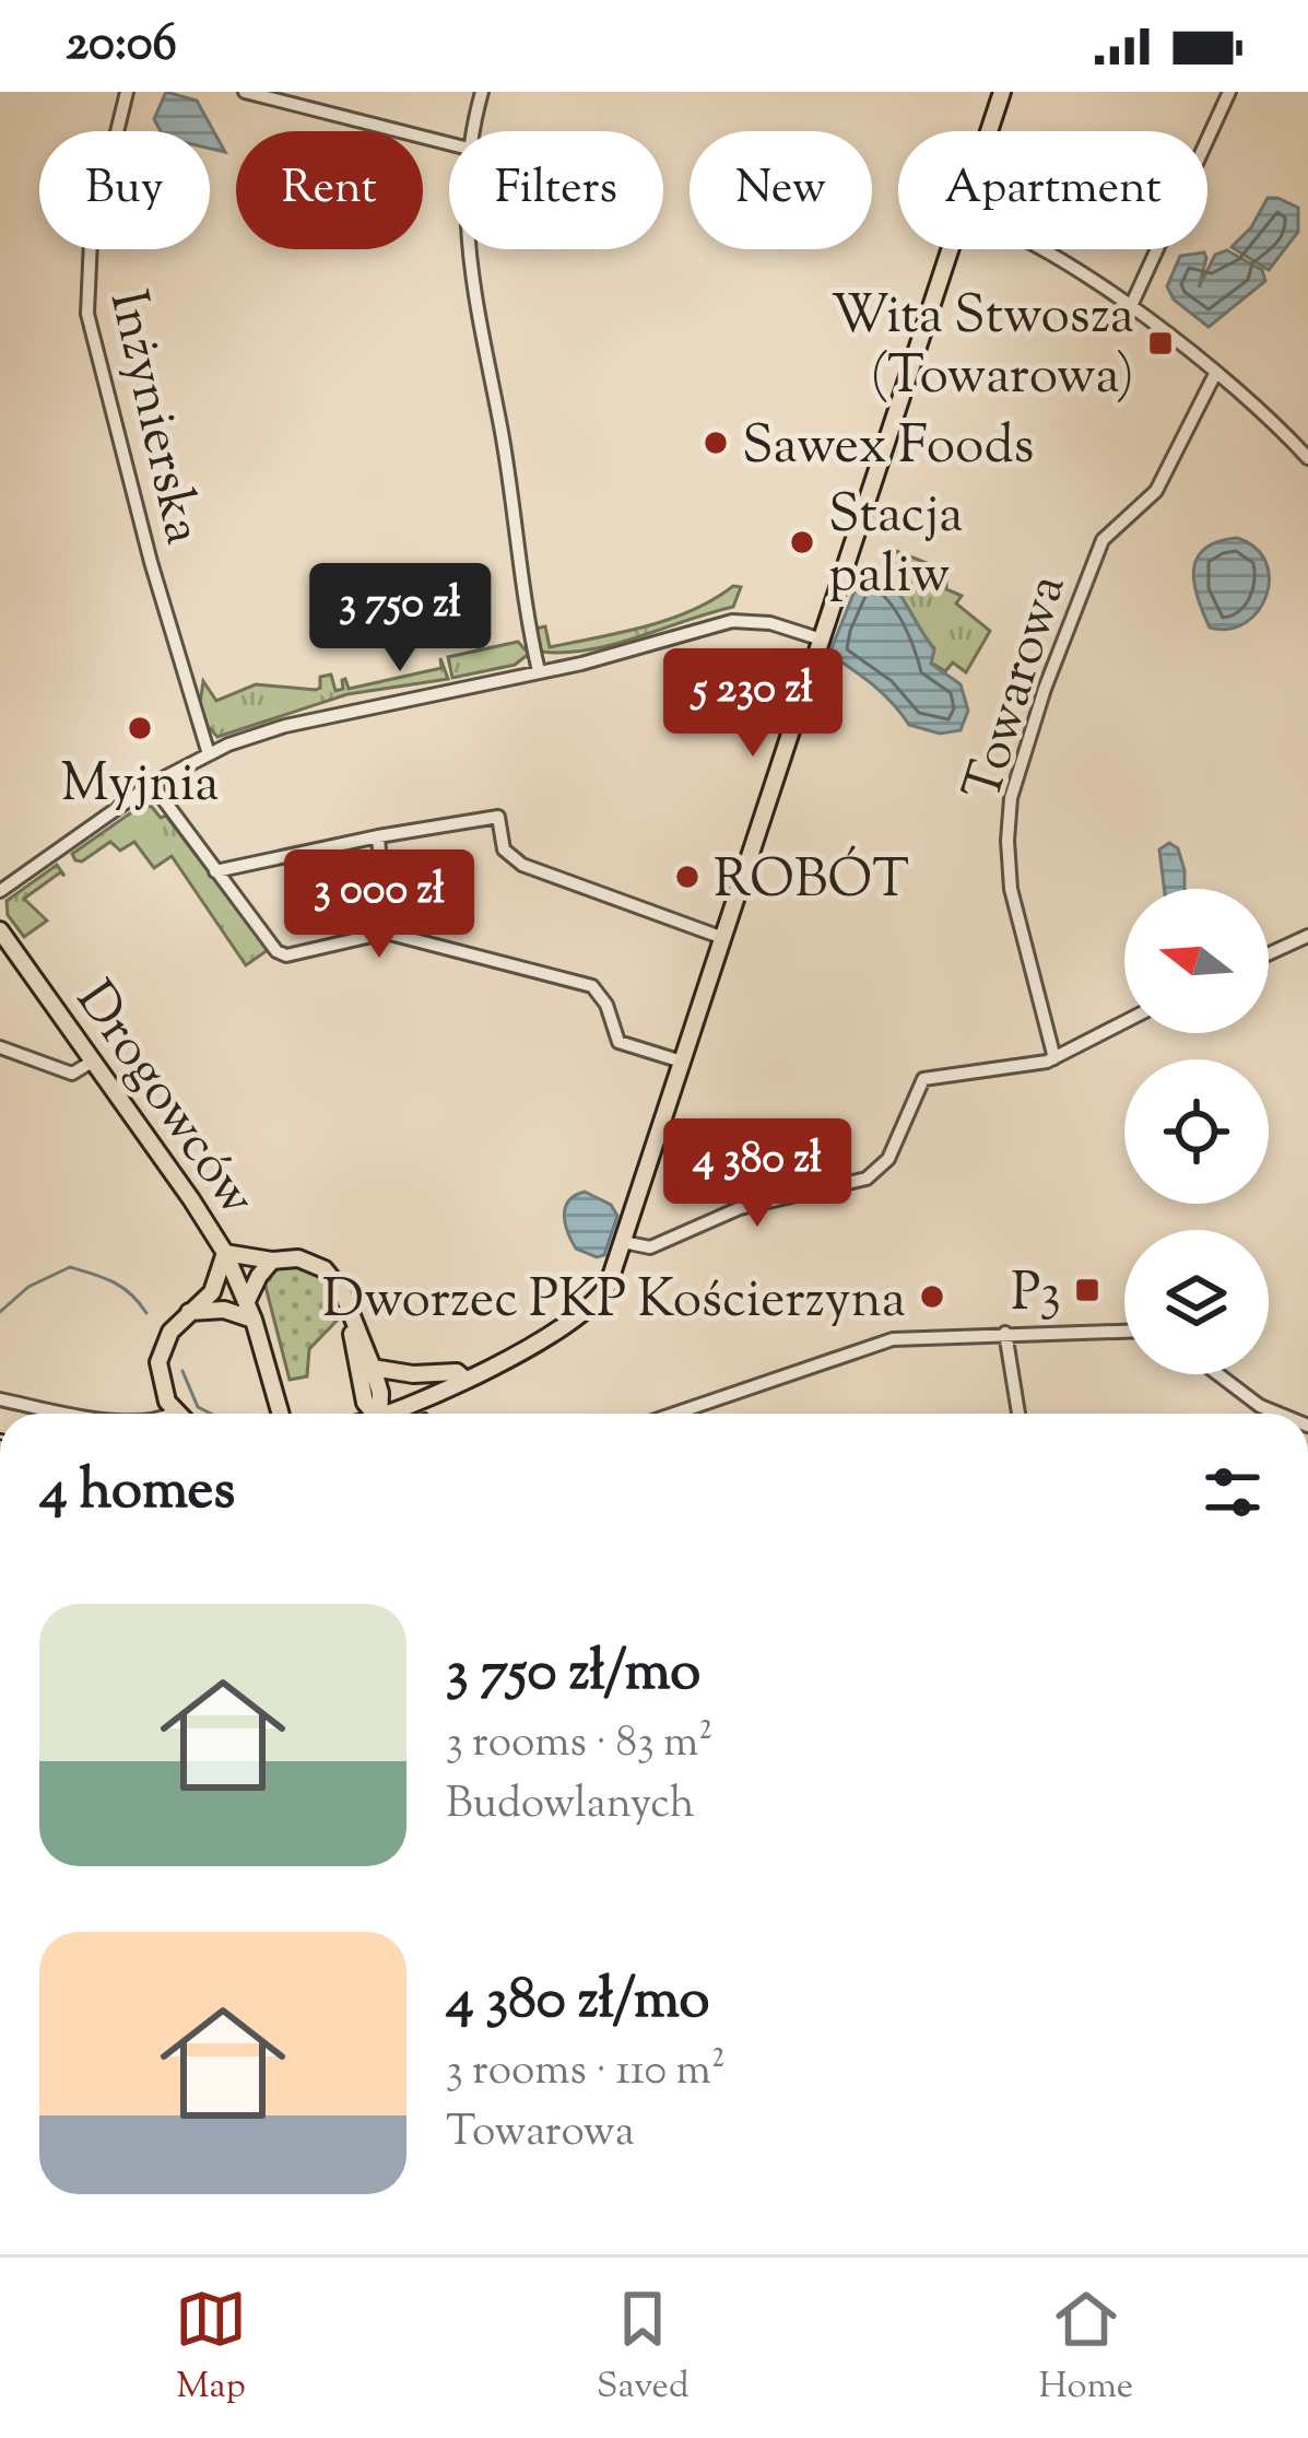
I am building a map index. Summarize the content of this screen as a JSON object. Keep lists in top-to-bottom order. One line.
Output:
{"streets":{"main road":["Drogowców"],"street":["Inżynierska","Towarowa"]},"places":{"transit":["Wita Stwosza (Towarowa)","P3"],"other":["Sawex Foods","Stacja paliw","Myjnia","ROBÓT","Dworzec PKP Kościerzyna"]},"north":"left","page":{"status":"20:06","chip":["Buy","Rent","Filters","New","Apartment"],"price":["3 750 zł","5 230 zł","3 000 zł","4 380 zł"],"heading":"4 homes","list":[{"name":"3 750 zł/mo","note":"3 rooms · 83 m² · Budowlanych"},{"name":"4 380 zł/mo","note":"3 rooms · 110 m² · Towarowa"}],"tabs":["Map","Saved","Home"]}}
